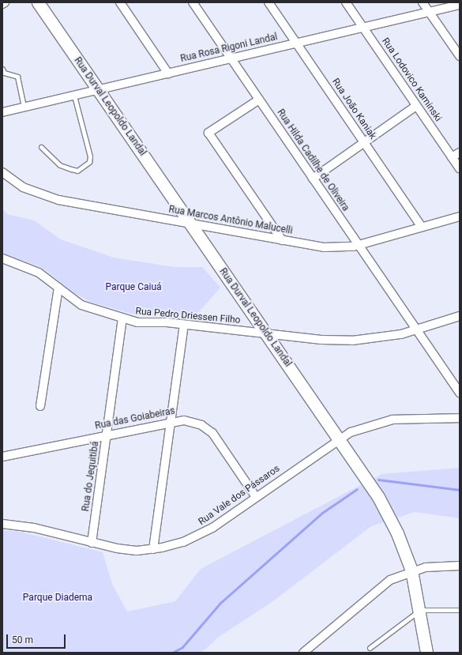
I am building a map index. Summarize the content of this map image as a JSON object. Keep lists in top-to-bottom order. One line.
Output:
{"streets":{"street":["Rua Rosa Rigoni Landal","Rua Lodovico Kaminski","Rua Durval Leopoldo Landal","Rua João Kaniak","Rua Hilda Cadilhe de Oliveira","Rua Marcos Antônio Malucelli","Rua Pedro Driessen Filho","Rua das Goiabeiras","Rua do Jequitibá","Rua Vale dos Pássaros"]},"crossings":[["Rua Rosa Rigoni Landal","Rua Lodovico Kaminski"],["Rua Rosa Rigoni Landal","Rua Durval Leopoldo Landal"],["Rua Rosa Rigoni Landal","Rua João Kaniak"],["Rua Rosa Rigoni Landal","Rua Hilda Cadilhe de Oliveira"],["Rua Durval Leopoldo Landal","Rua Marcos Antônio Malucelli"],["Rua Durval Leopoldo Landal","Rua Pedro Driessen Filho"],["Rua Durval Leopoldo Landal","Rua Vale dos Pássaros"],["Rua João Kaniak","Rua Marcos Antônio Malucelli"],["Rua Hilda Cadilhe de Oliveira","Rua Marcos Antônio Malucelli"],["Rua Hilda Cadilhe de Oliveira","Rua Pedro Driessen Filho"],["Rua Pedro Driessen Filho","Rua do Jequitibá"],["Rua das Goiabeiras","Rua do Jequitibá"],["Rua das Goiabeiras","Rua Vale dos Pássaros"],["Rua do Jequitibá","Rua Vale dos Pássaros"]],"parks":["Parque Caiuá","Parque Diadema"],"scale_bar":"50 m"}
